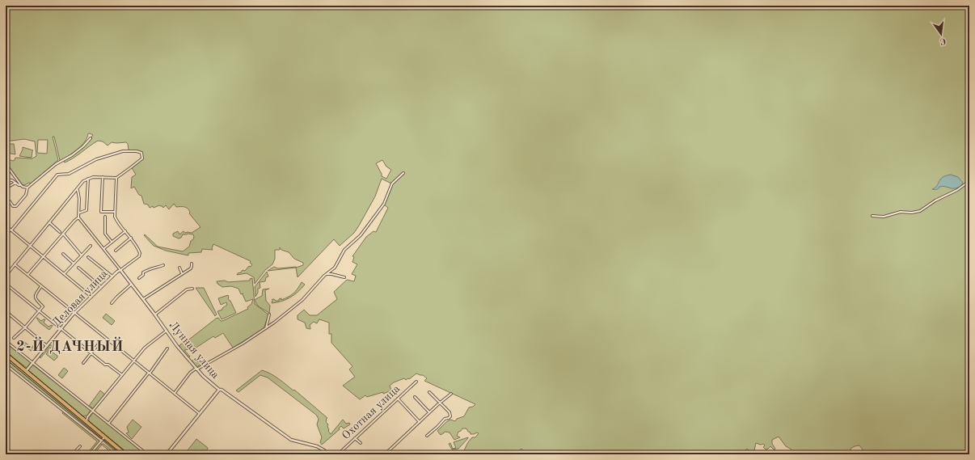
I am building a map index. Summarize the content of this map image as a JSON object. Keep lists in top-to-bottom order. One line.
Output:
{"streets":{"street":["Деловая улица","Лунная улица","Охотная улица"]},"crossings":[["Деловая улица","Лунная улица"]],"districts":["2-Й ДАЧНЫЙ"],"north":"bottom"}
